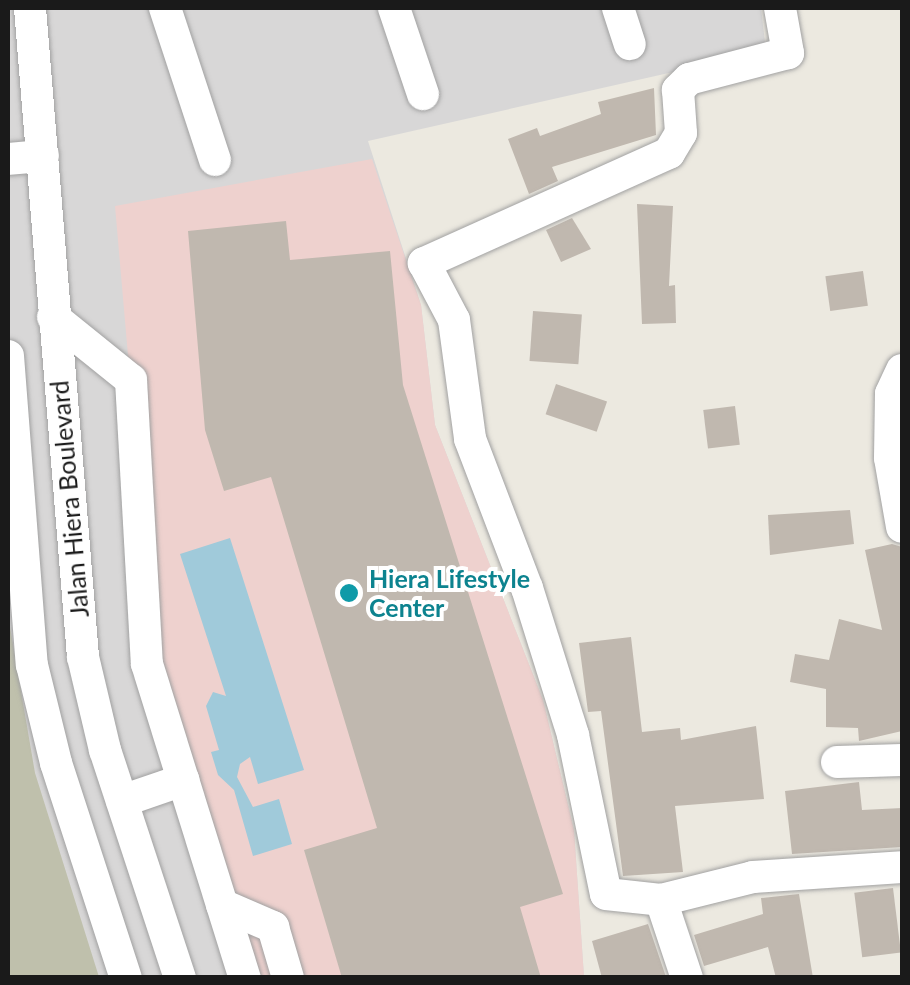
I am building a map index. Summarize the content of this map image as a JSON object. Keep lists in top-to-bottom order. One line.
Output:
{"streets":{"street":["Jalan Hiera Boulevard"]},"places":["Hiera Lifestyle Center"]}
